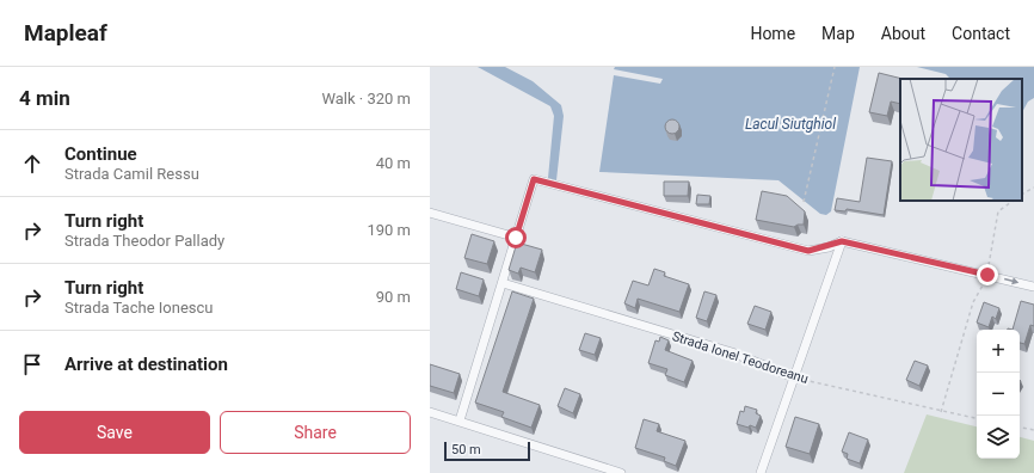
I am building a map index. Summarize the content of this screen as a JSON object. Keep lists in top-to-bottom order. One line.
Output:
{"streets":{"street":["Strada Ionel Teodoreanu"]},"water":["Lacul Siutghiol"],"scale_bar":"50 m","page":{"header":"Mapleaf","nav":["Home","Map","About","Contact"],"heading":["4 min","Walk · 320 m"],"list":[["Continue","Strada Camil Ressu","40 m"],["Turn right","Strada Theodor Pallady","190 m"],["Turn right","Strada Tache Ionescu","90 m"],"Arrive at destination"],"map_buttons":["+","−"],"buttons":["Save","Share"],"scale":"50 m"}}
